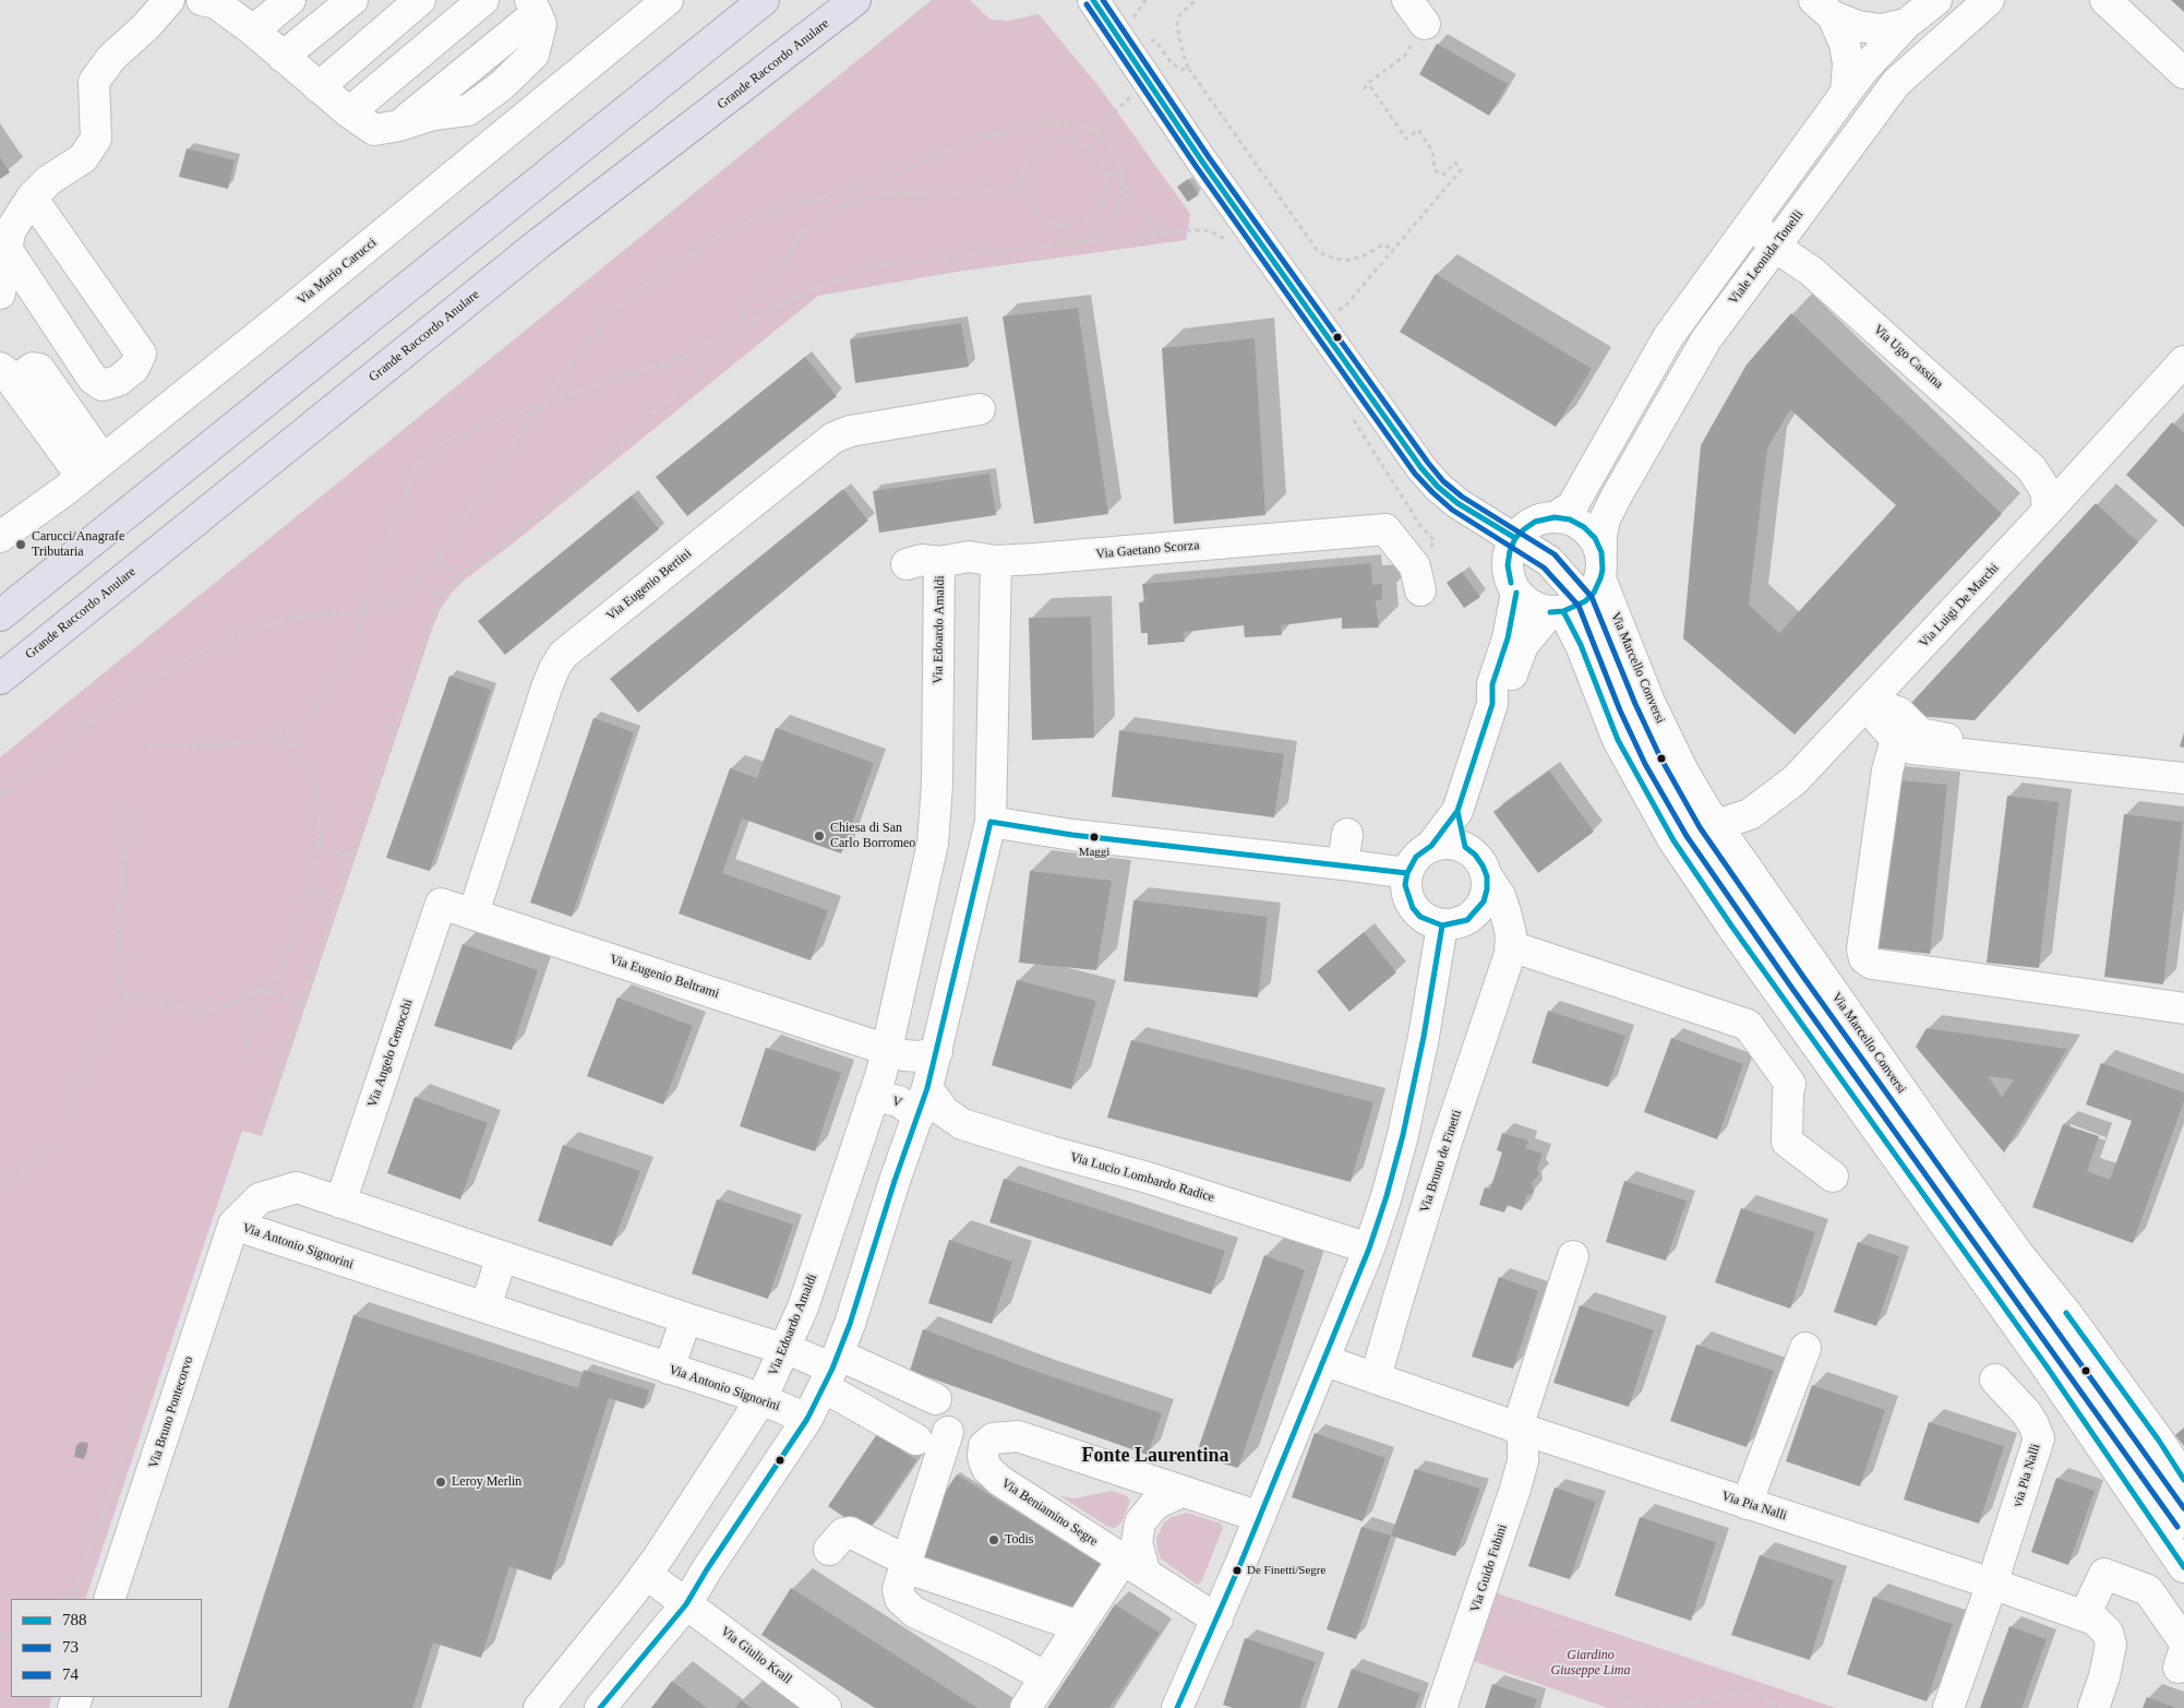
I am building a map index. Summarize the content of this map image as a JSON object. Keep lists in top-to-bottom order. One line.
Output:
{"streets":{"highway":["Grande Raccordo Anulare"],"street":["Viale Leonida Tonelli","Via Mario Carucci","Via Ugo Cassina","Via Gaetano Scorza","Via Eugenio Bertini","Via Luigi De Marchi","Via Edoardo Amaldi","Via Marcello Conversi","Via Eugenio Beltrami","Via Angelo Genocchi","V","Via Bruno de Finetti","Via Lucio Lombardo Radice","Via Antonio Signorini","Via Bruno Pontecorvo","via Pia Nalli","Via Pia Nalli","Via Beniamino Segre","Via Guido Fubini","Via Giulio Krall"]},"crossings":[["Viale Leonida Tonelli","Via Ugo Cassina"],["Viale Leonida Tonelli","Via Marcello Conversi"],["Viale Leonida Tonelli","Via Bruno de Finetti"],["Via Ugo Cassina","Via Luigi De Marchi"],["Via Gaetano Scorza","Via Edoardo Amaldi"],["Via Eugenio Bertini","Via Eugenio Beltrami"],["Via Luigi De Marchi","Via Marcello Conversi"],["Via Edoardo Amaldi","Via Eugenio Beltrami"],["Via Edoardo Amaldi","V"],["Via Edoardo Amaldi","Via Antonio Signorini"],["Via Marcello Conversi","Via Bruno de Finetti"],["Via Eugenio Beltrami","Via Angelo Genocchi"],["Via Angelo Genocchi","Via Antonio Signorini"],["Via Bruno de Finetti","Via Pia Nalli"],["Via Antonio Signorini","Via Bruno Pontecorvo"],["via Pia Nalli","Via Pia Nalli"],["Via Pia Nalli","Via Guido Fubini"]],"districts":["Fonte Laurentina"],"parks":["Giardino Giuseppe Lima"],"places":["Carucci/Anagrafe Tributaria","Chiesa di San Carlo Borromeo","Maggi","Leroy Merlin","Todis","De Finetti/Segre"],"lines":["transit line 788","transit line 74","transit line 73"],"legend":["788","73","74"]}
